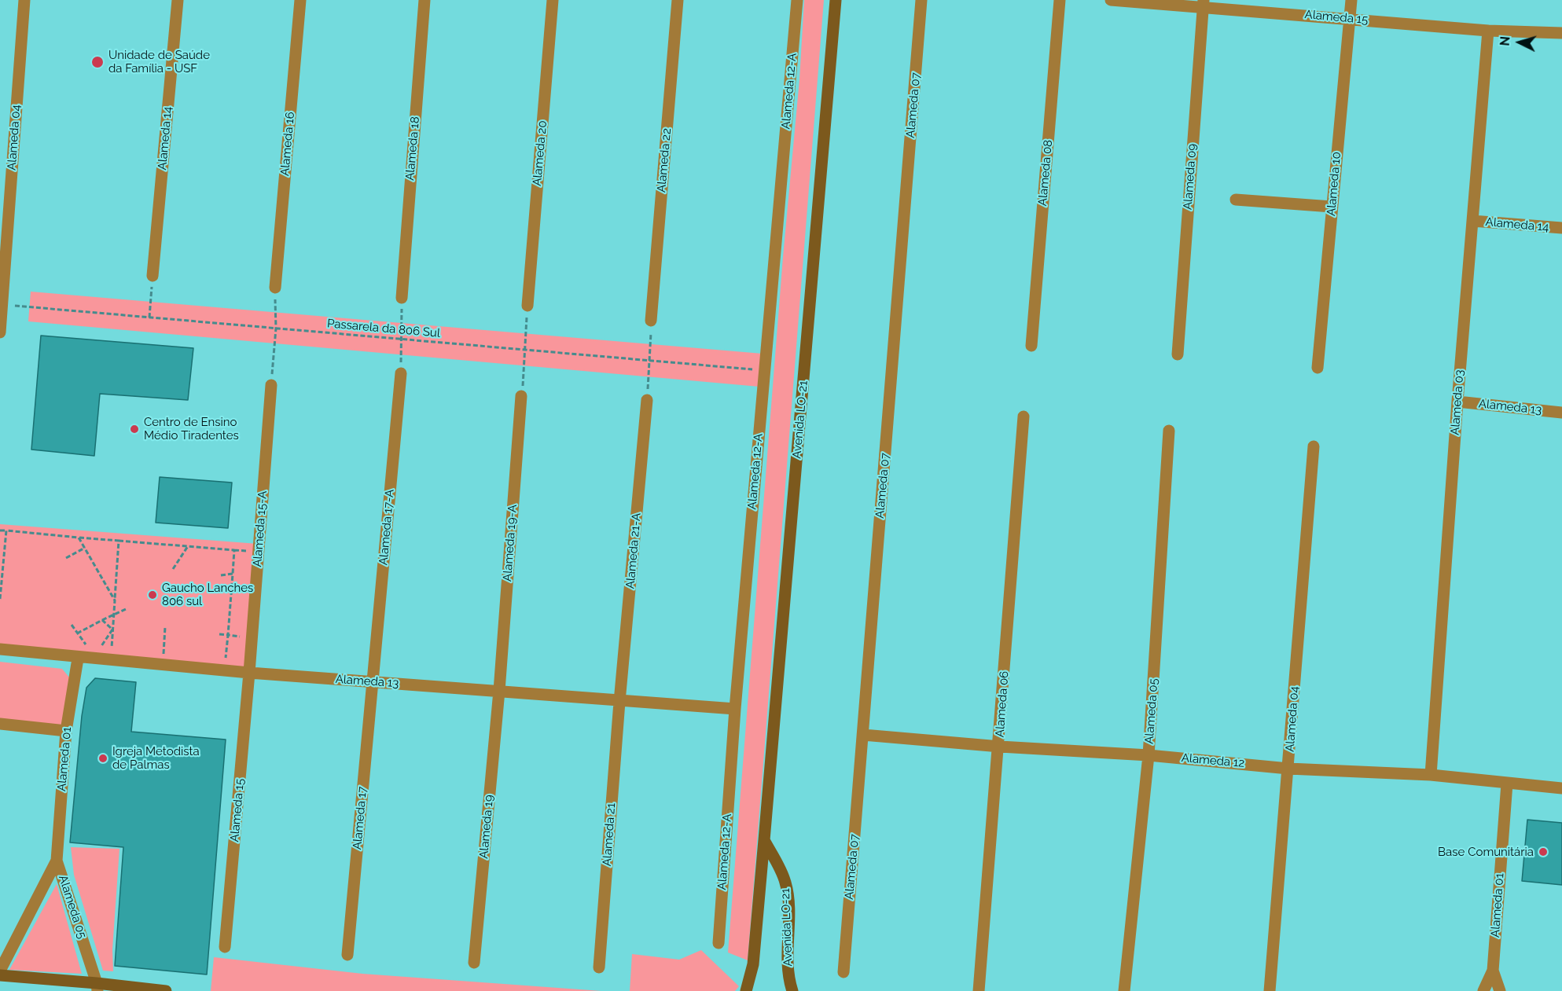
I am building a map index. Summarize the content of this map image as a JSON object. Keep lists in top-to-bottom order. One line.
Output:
{"streets":{"street":["Alameda 15","Alameda 12-A","Alameda 07","Alameda 04","Alameda 14","Alameda 16","Alameda 18","Alameda 20","Alameda 22","Alameda 08","Alameda 09","Alameda 10","Alameda 03","Alameda 13","Avenida LO-21","Alameda 17-A","Alameda 15-A","Alameda 19-A","Alameda 21-A","Alameda 06","Alameda 05","Alameda 01","Alameda 12","Alameda 17","Alameda 19","Alameda 21"],"path":["Passarela da 806 Sul"]},"crossings":[["Alameda 15","Alameda 09"],["Alameda 15","Alameda 10"],["Alameda 15","Alameda 03"],["Alameda 15","Alameda 13"],["Alameda 15","Alameda 15-A"],["Alameda 12-A","Passarela da 806 Sul"],["Alameda 12-A","Alameda 13"],["Alameda 07","Alameda 12"],["Alameda 04","Passarela da 806 Sul"],["Alameda 04","Alameda 12"],["Alameda 14","Alameda 03"],["Alameda 03","Alameda 13"],["Alameda 03","Alameda 12"],["Alameda 13","Alameda 17-A"],["Alameda 13","Alameda 15-A"],["Alameda 13","Alameda 19-A"],["Alameda 13","Alameda 21-A"],["Alameda 13","Alameda 01"],["Alameda 13","Alameda 17"],["Alameda 13","Alameda 19"],["Alameda 13","Alameda 21"],["Alameda 17-A","Alameda 17"],["Alameda 19-A","Alameda 19"],["Alameda 21-A","Alameda 21"],["Alameda 06","Alameda 12"],["Alameda 05","Alameda 01"],["Alameda 05","Alameda 12"],["Alameda 01","Alameda 12"]],"places":["Unidade de Saúde da Família - USF","Centro de Ensino Médio Tiradentes","Gaucho Lanches 806 sul","Igreja Metodista de Palmas","Base Comunitária"],"north":"left"}
